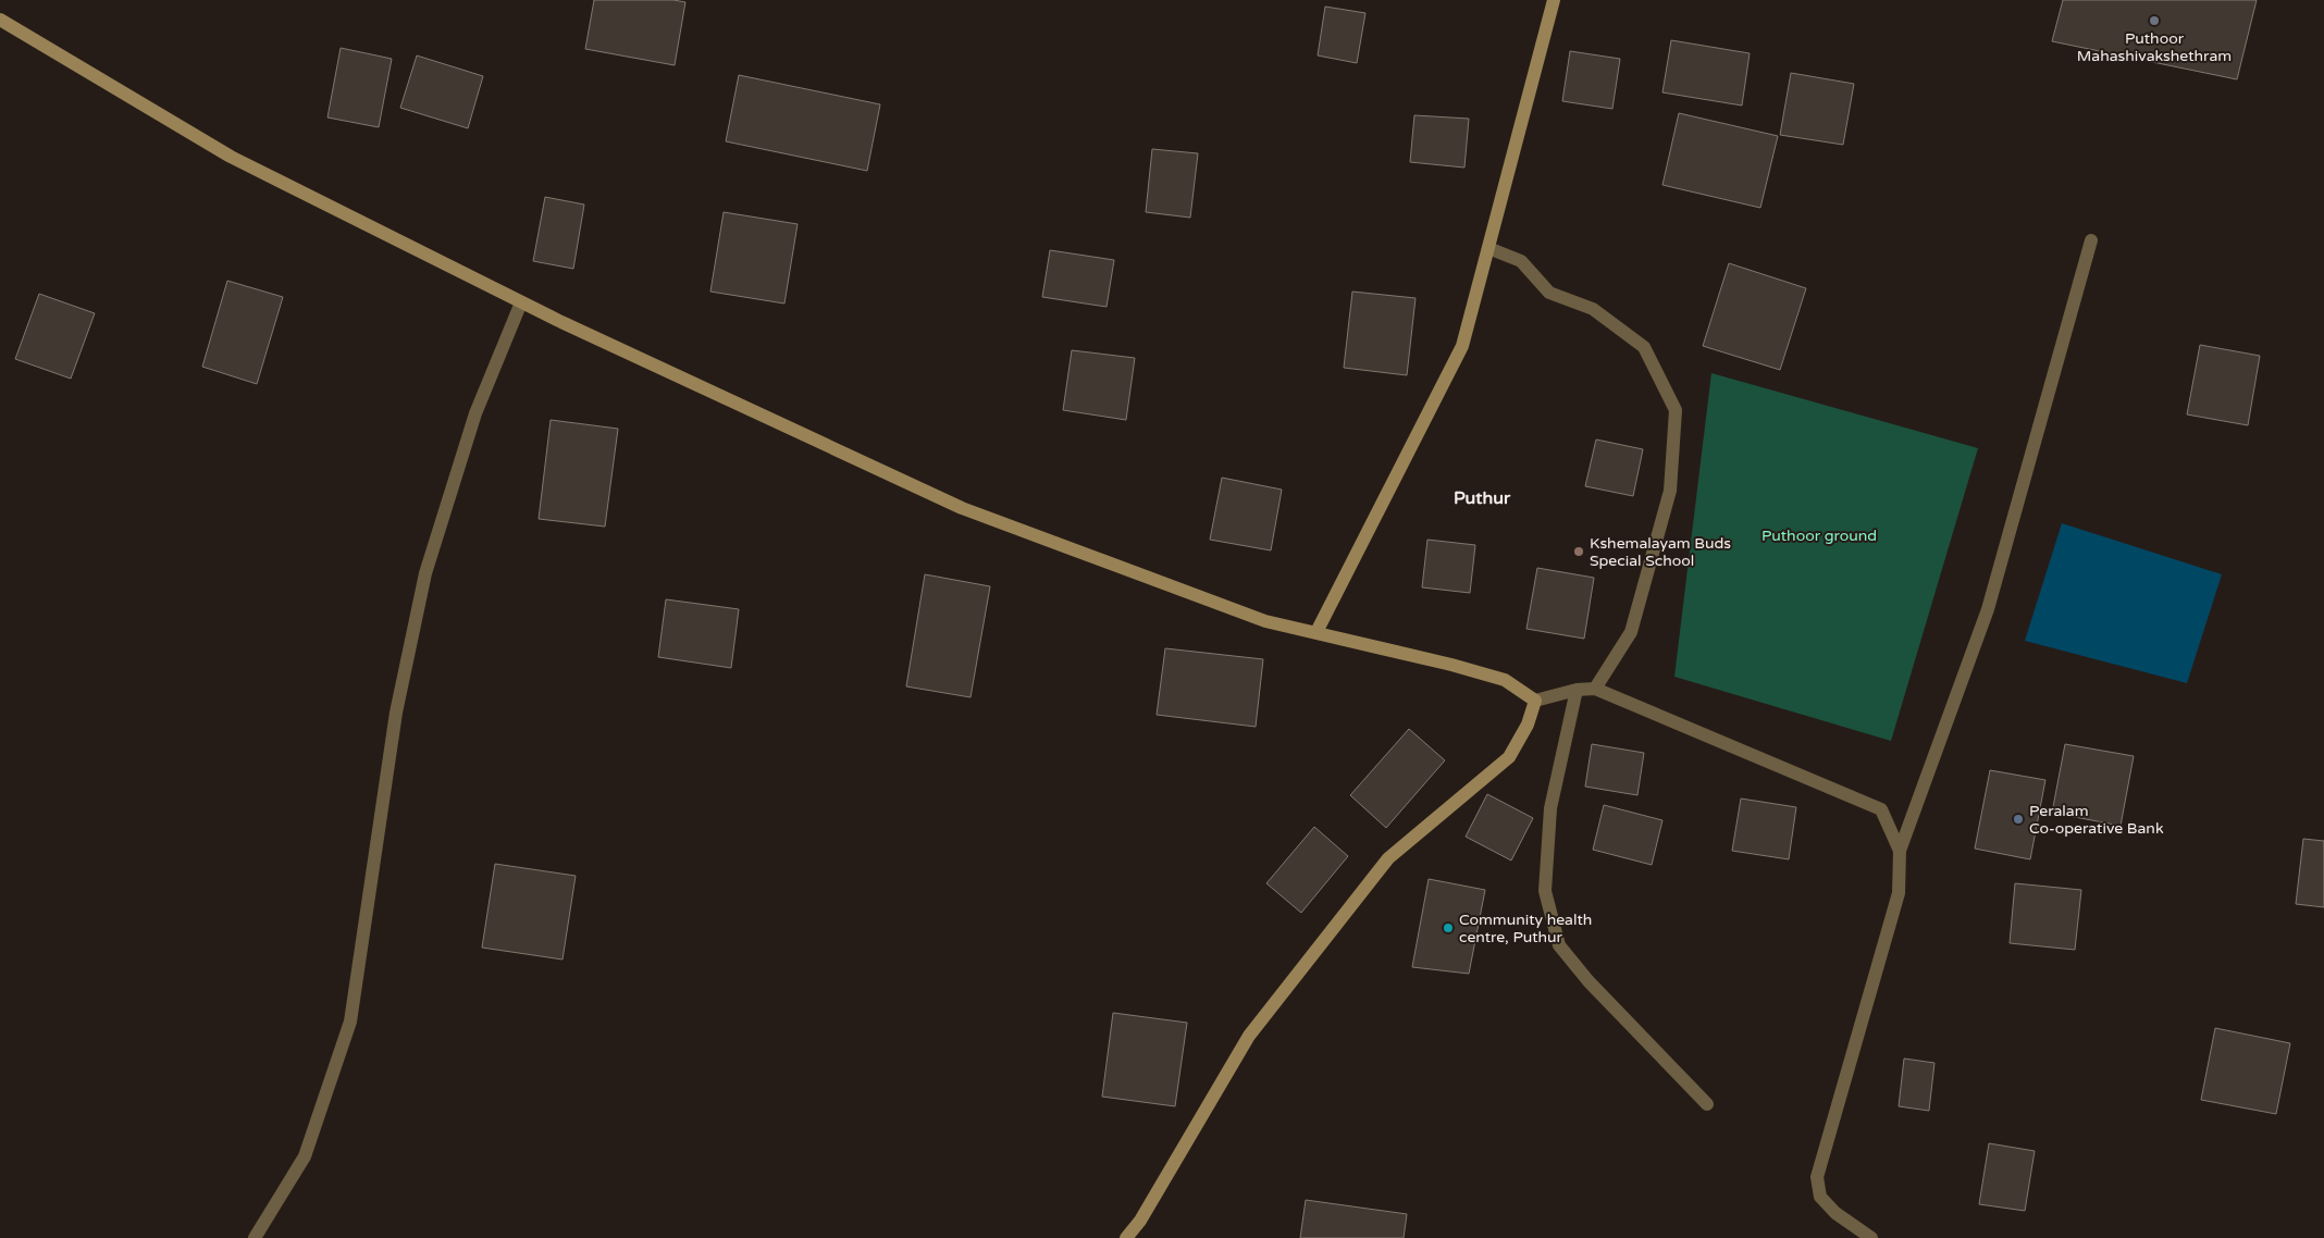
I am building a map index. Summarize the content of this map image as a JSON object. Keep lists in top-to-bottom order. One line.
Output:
{"districts":["Puthur"],"parks":["Puthoor ground"],"places":["Puthoor Mahashivakshethram","Kshemalayam Buds Special School","Peralam Co-operative Bank","Community health centre, Puthur"]}
